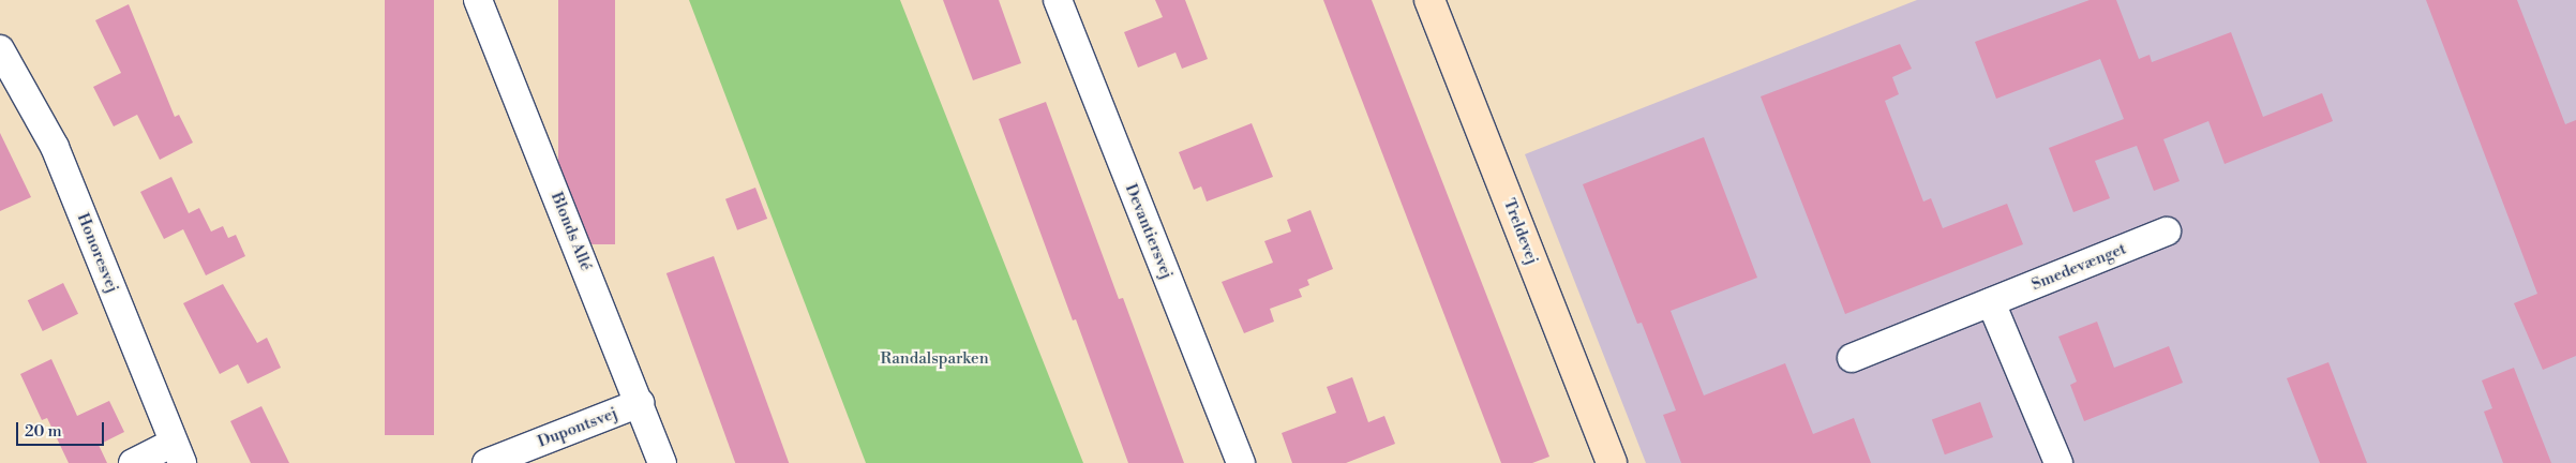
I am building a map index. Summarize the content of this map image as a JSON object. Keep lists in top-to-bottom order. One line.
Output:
{"streets":{"street":["Blonds Allé","Devantiersvej","Treldevej","Honoresvej","Smedevænget","Dupontsvej"]},"crossings":[["Blonds Allé","Dupontsvej"]],"parks":["Randalsparken"],"scale_bar":"20 m"}
